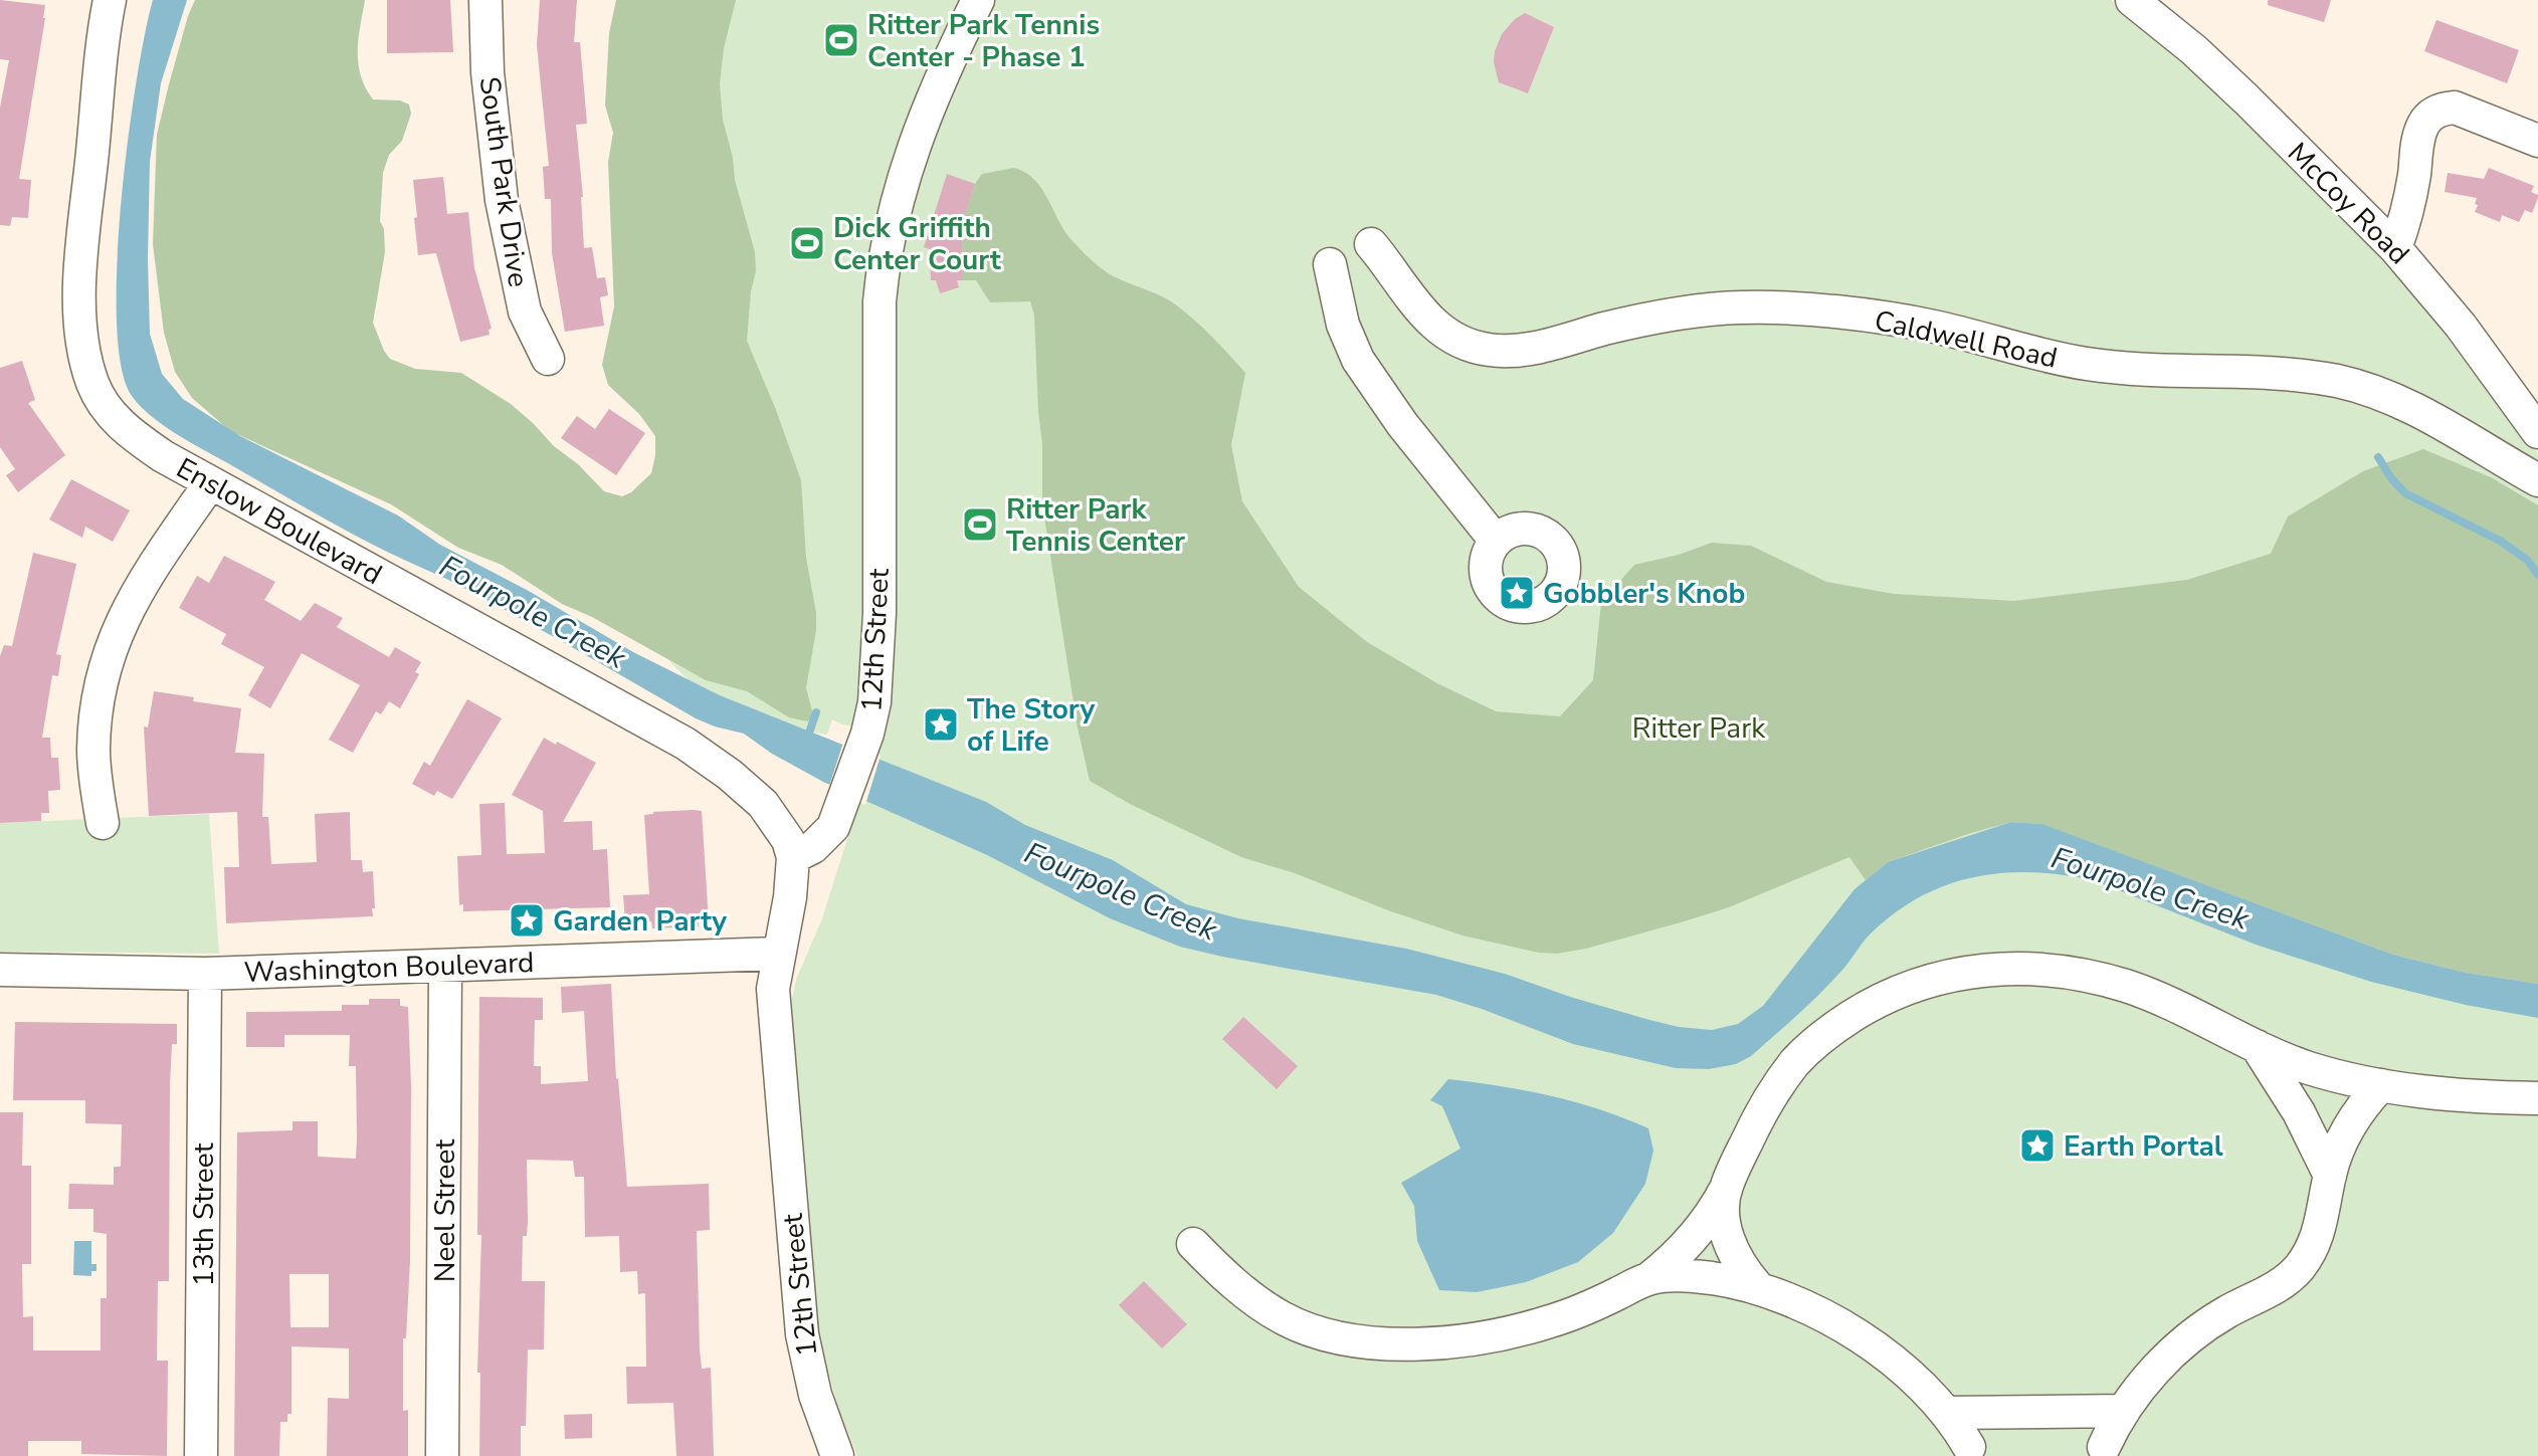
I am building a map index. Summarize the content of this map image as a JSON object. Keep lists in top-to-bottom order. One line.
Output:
{"streets":{"street":["South Park Drive","McCoy Road","Caldwell Road","Enslow Boulevard","12th Street","Washington Boulevard","Neel Street","13th Street"]},"crossings":[["Enslow Boulevard","12th Street"],["12th Street","Washington Boulevard"],["Washington Boulevard","Neel Street"],["Washington Boulevard","13th Street"]],"water":["Fourpole Creek"],"parks":["Ritter Park"],"places":{"sports":["Ritter Park Tennis Center - Phase 1","Dick Griffith Center Court","Ritter Park Tennis Center"],"place":["Gobbler's Knob","The Story of Life","Garden Party","Earth Portal"]}}
